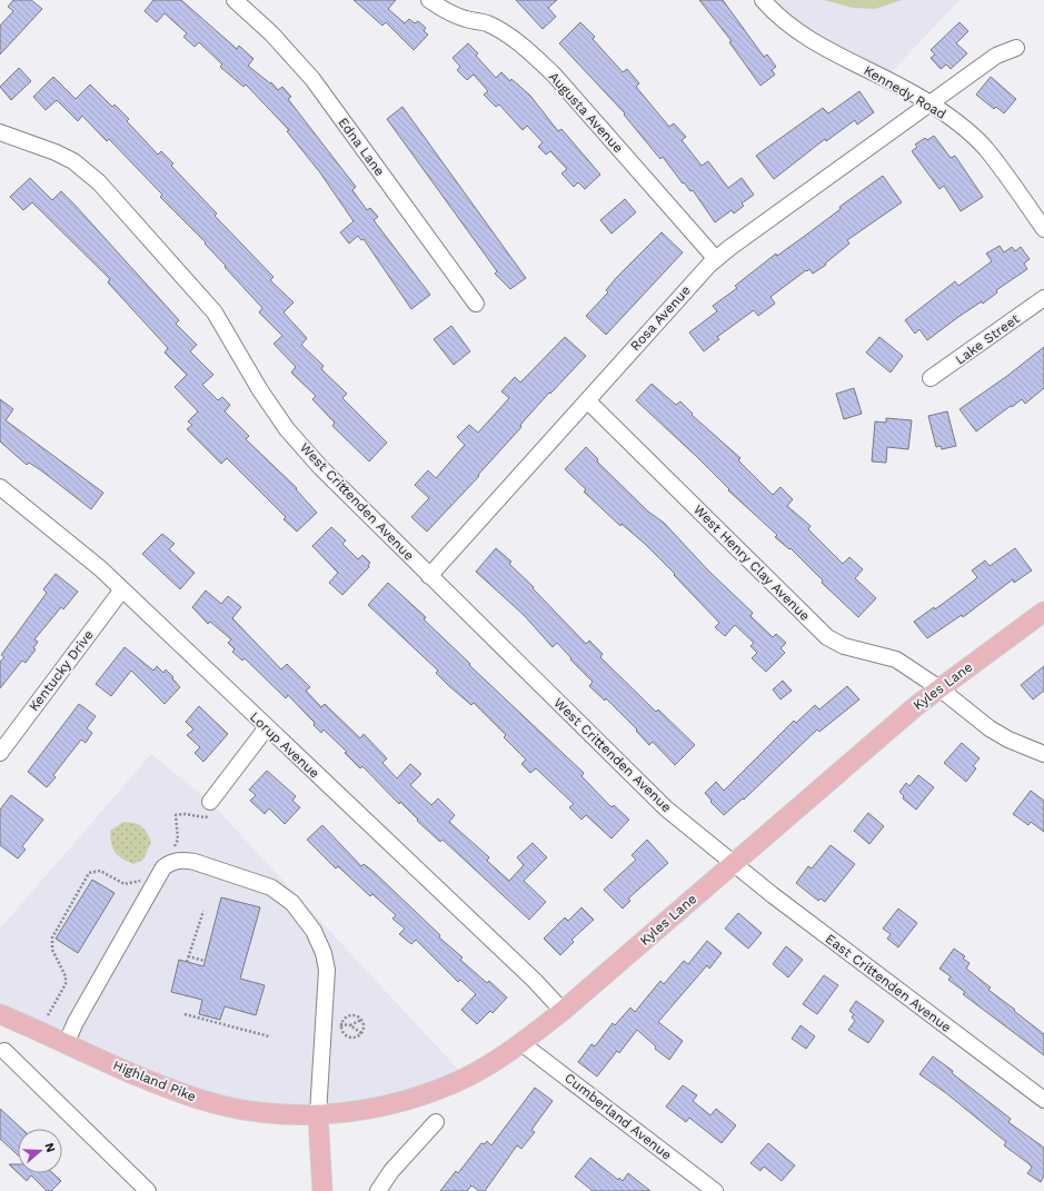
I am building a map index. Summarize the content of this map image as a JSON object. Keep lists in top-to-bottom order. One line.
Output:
{"streets":{"main road":["Kyles Lane","Highland Pike"],"street":["Kennedy Road","Augusta Avenue","Edna Lane","Rosa Avenue","Lake Street","West Crittenden Avenue","West Henry Clay Avenue","Kentucky Drive","Lorup Avenue","East Crittenden Avenue","Cumberland Avenue"]},"crossings":[["Kennedy Road","Rosa Avenue"],["Augusta Avenue","Rosa Avenue"],["Rosa Avenue","West Crittenden Avenue"],["Rosa Avenue","West Henry Clay Avenue"],["West Crittenden Avenue","Kyles Lane"],["West Crittenden Avenue","East Crittenden Avenue"],["West Henry Clay Avenue","Kyles Lane"],["Kentucky Drive","Lorup Avenue"],["Kyles Lane","Lorup Avenue"],["Kyles Lane","East Crittenden Avenue"],["Kyles Lane","Highland Pike"],["Kyles Lane","Cumberland Avenue"]],"north":"right"}
